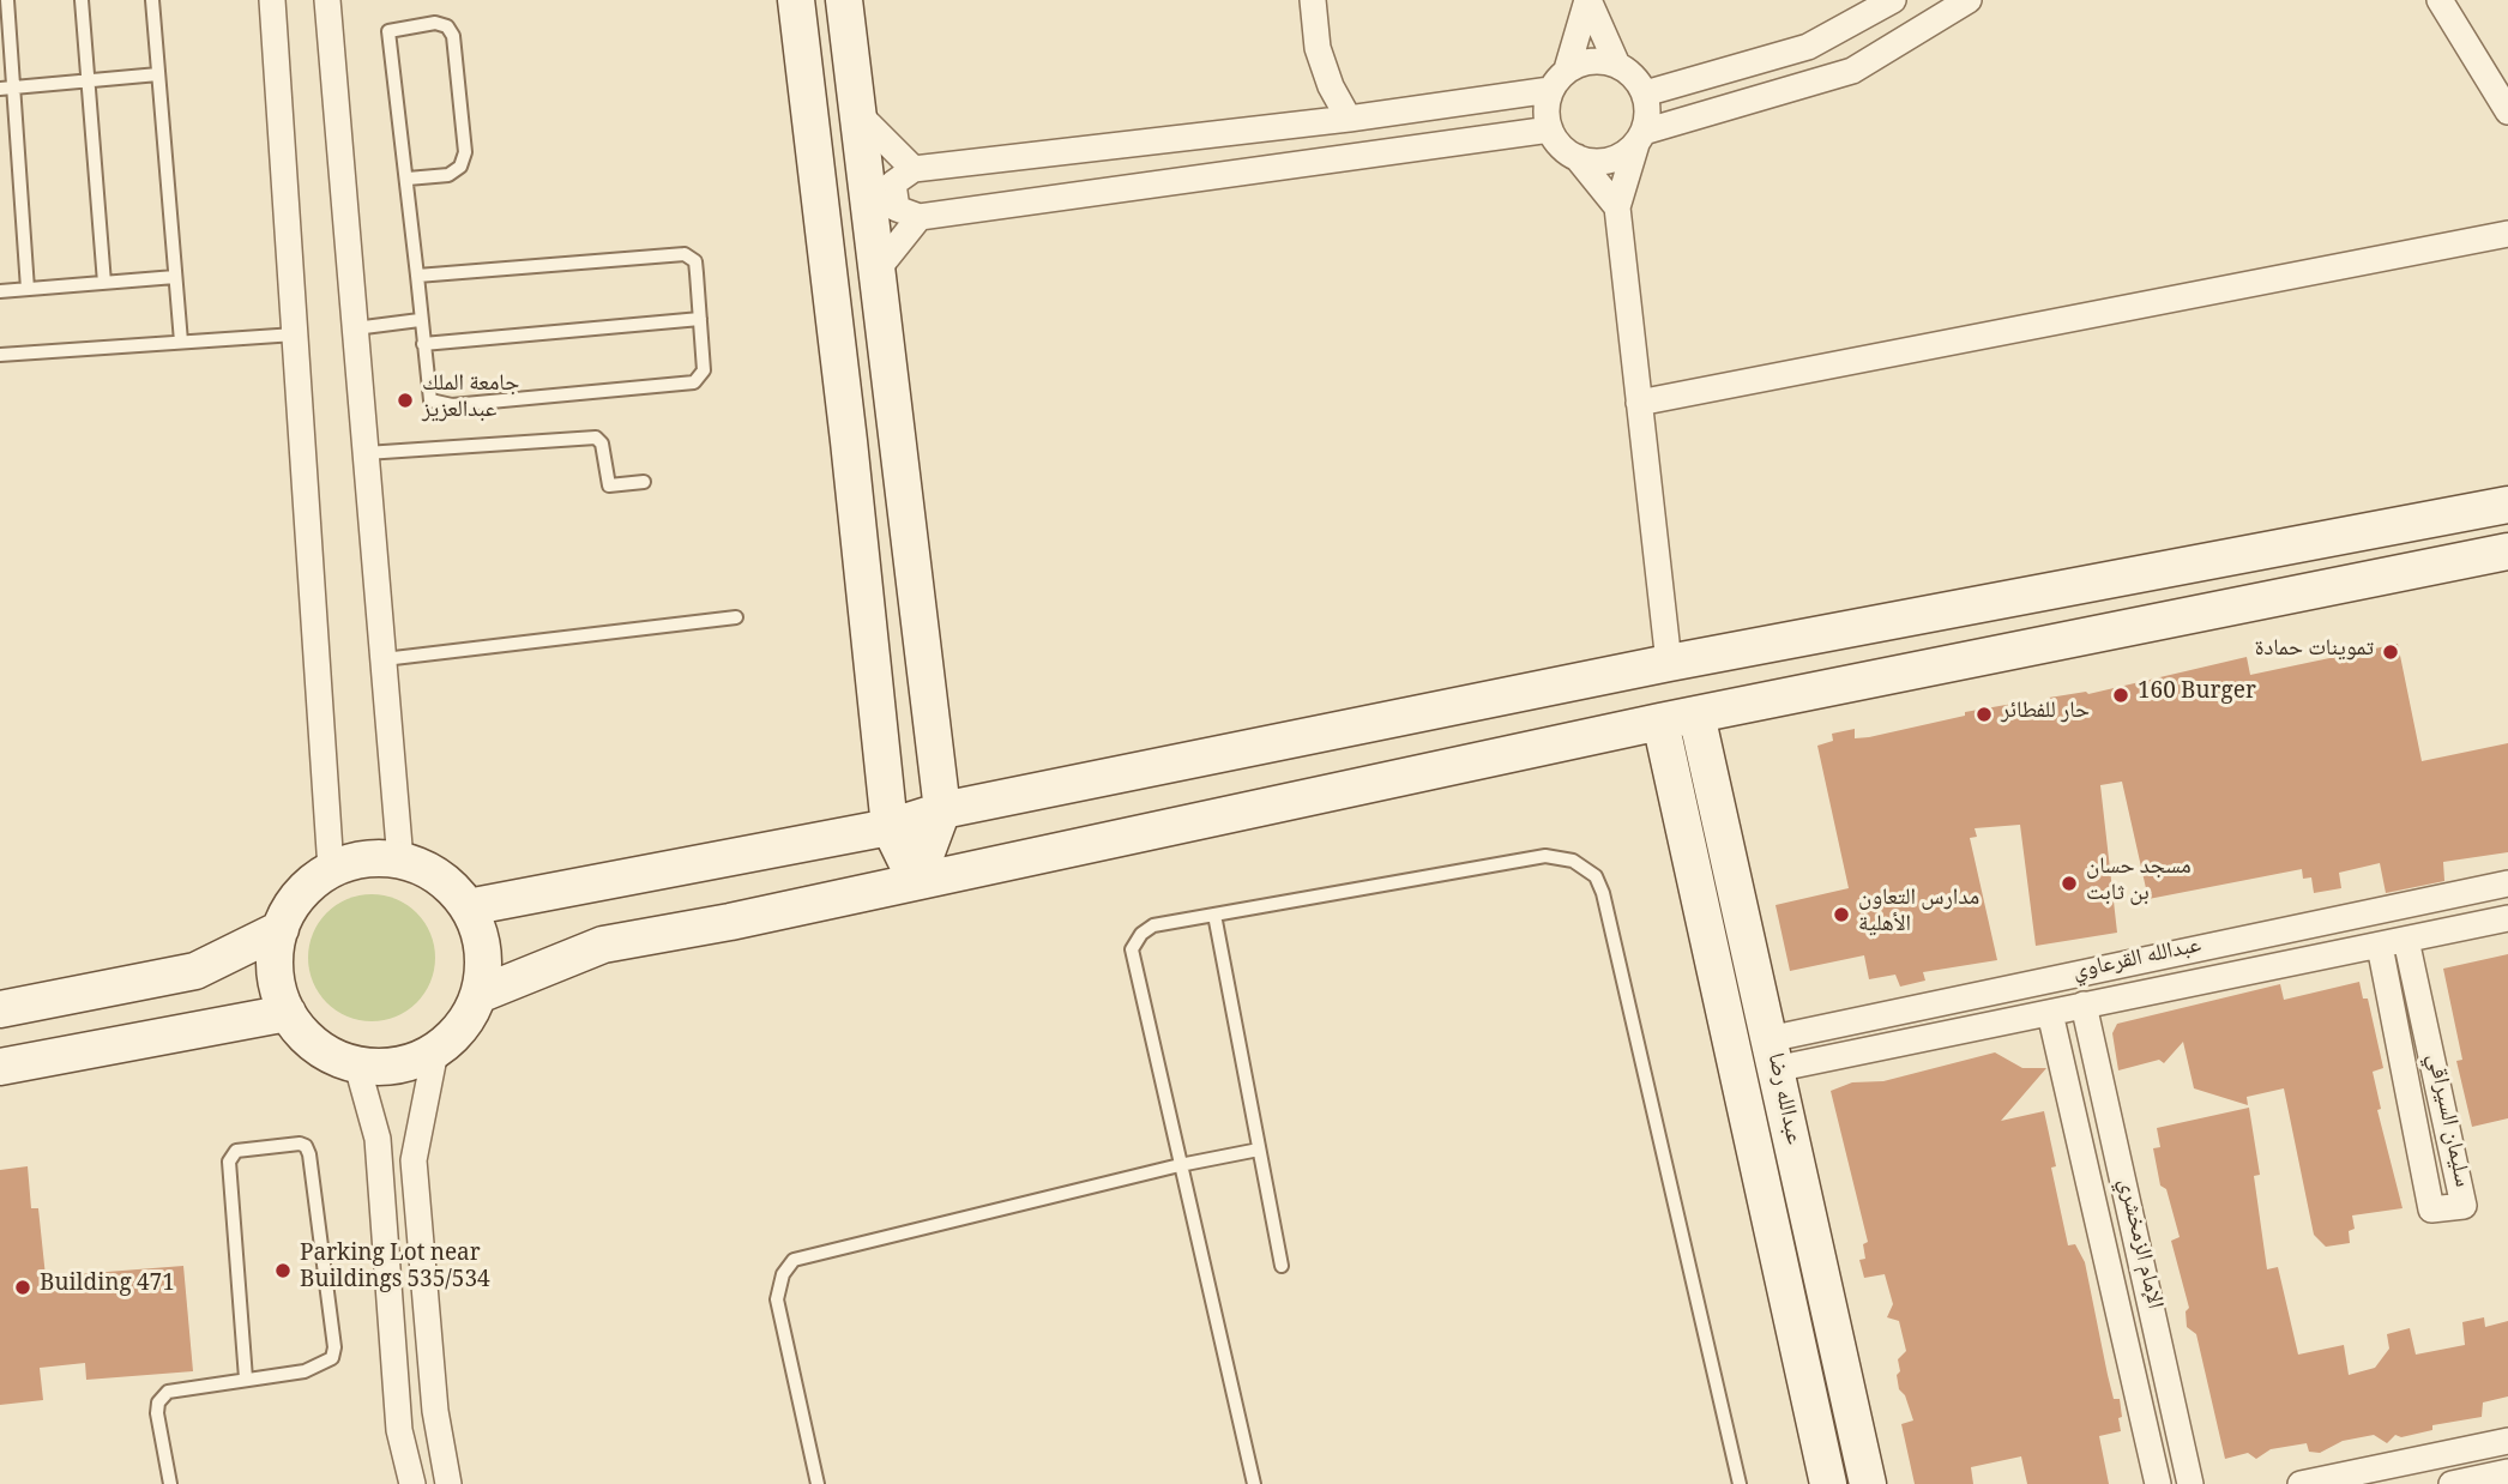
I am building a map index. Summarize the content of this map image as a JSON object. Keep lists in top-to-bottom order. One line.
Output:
{"streets":{"main road":["عبدالله رضا"],"street":["عبدالله القرعاوي","سليمان السيراقي","الإمام الزمخشري"]},"crossings":[["عبدالله القرعاوي","عبدالله رضا"],["عبدالله القرعاوي","سليمان السيراقي"],["عبدالله القرعاوي","الإمام الزمخشري"]],"places":["جامعة الملك عبدالعزيز","تموينات حمادة","160 Burger","حار للفطائر","مسجد حسان بن ثابت","مدارس التعاون الأهلية","Parking Lot near Buildings 535/534","Building 471"]}
